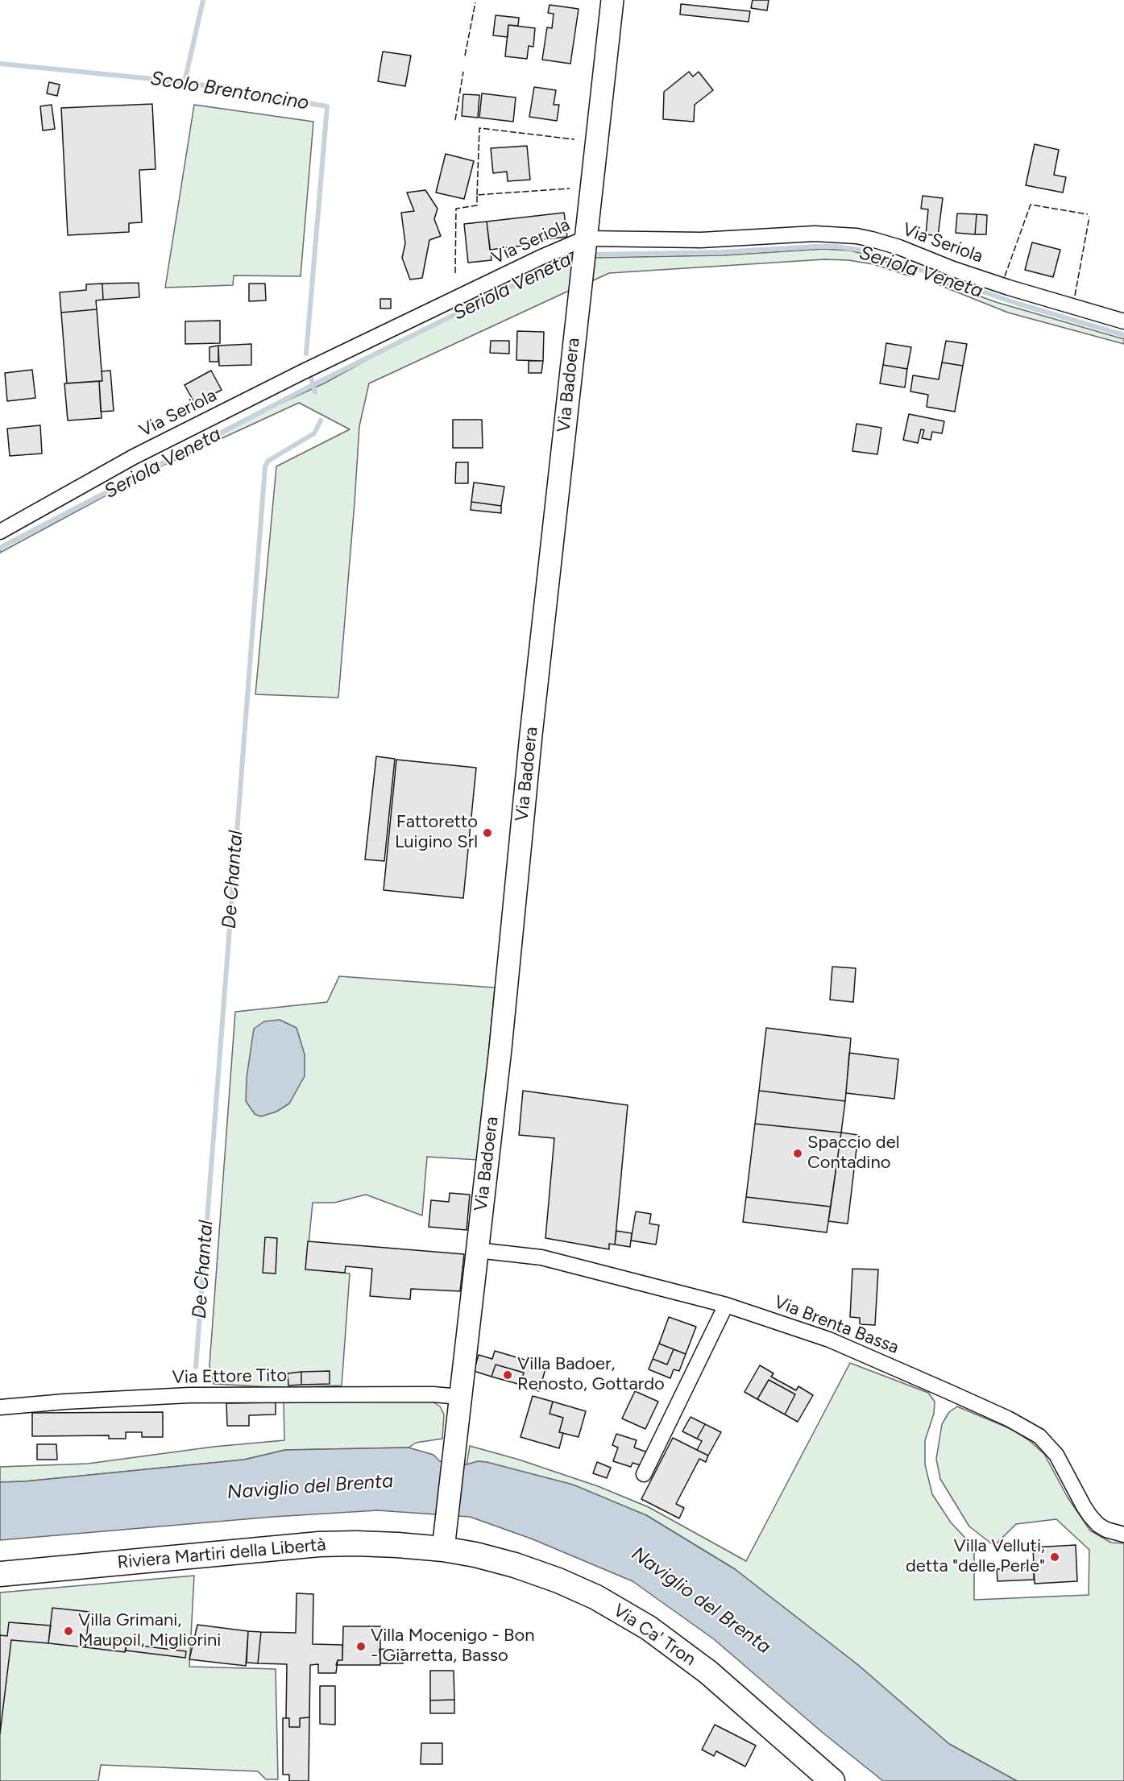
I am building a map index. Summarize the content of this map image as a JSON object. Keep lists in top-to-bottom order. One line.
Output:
{"streets":{"main road":["Via Badoera","Riviera Martiri della Libertà","Via Ca' Tron"],"street":["Via Seriola","Via Brenta Bassa","Via Ettore Tito"]},"crossings":[["Via Seriola","Via Badoera"],["Via Badoera","Via Brenta Bassa"],["Via Badoera","Via Ettore Tito"],["Via Badoera","Riviera Martiri della Libertà"],["Via Badoera","Via Ca' Tron"],["Riviera Martiri della Libertà","Via Ca' Tron"]],"water":["Scolo Brentoncino","Seriola Veneta","De Chantal","Naviglio del Brenta"],"places":["Fattoretto Luigino Srl","Spaccio del Contadino","Villa Badoer, Renosto, Gottardo","Villa Velluti, detta \"delle Perle\"","Villa Grimani, Maupoil, Migliorini","Villa Mocenigo - Bon - Giarretta, Basso"]}
